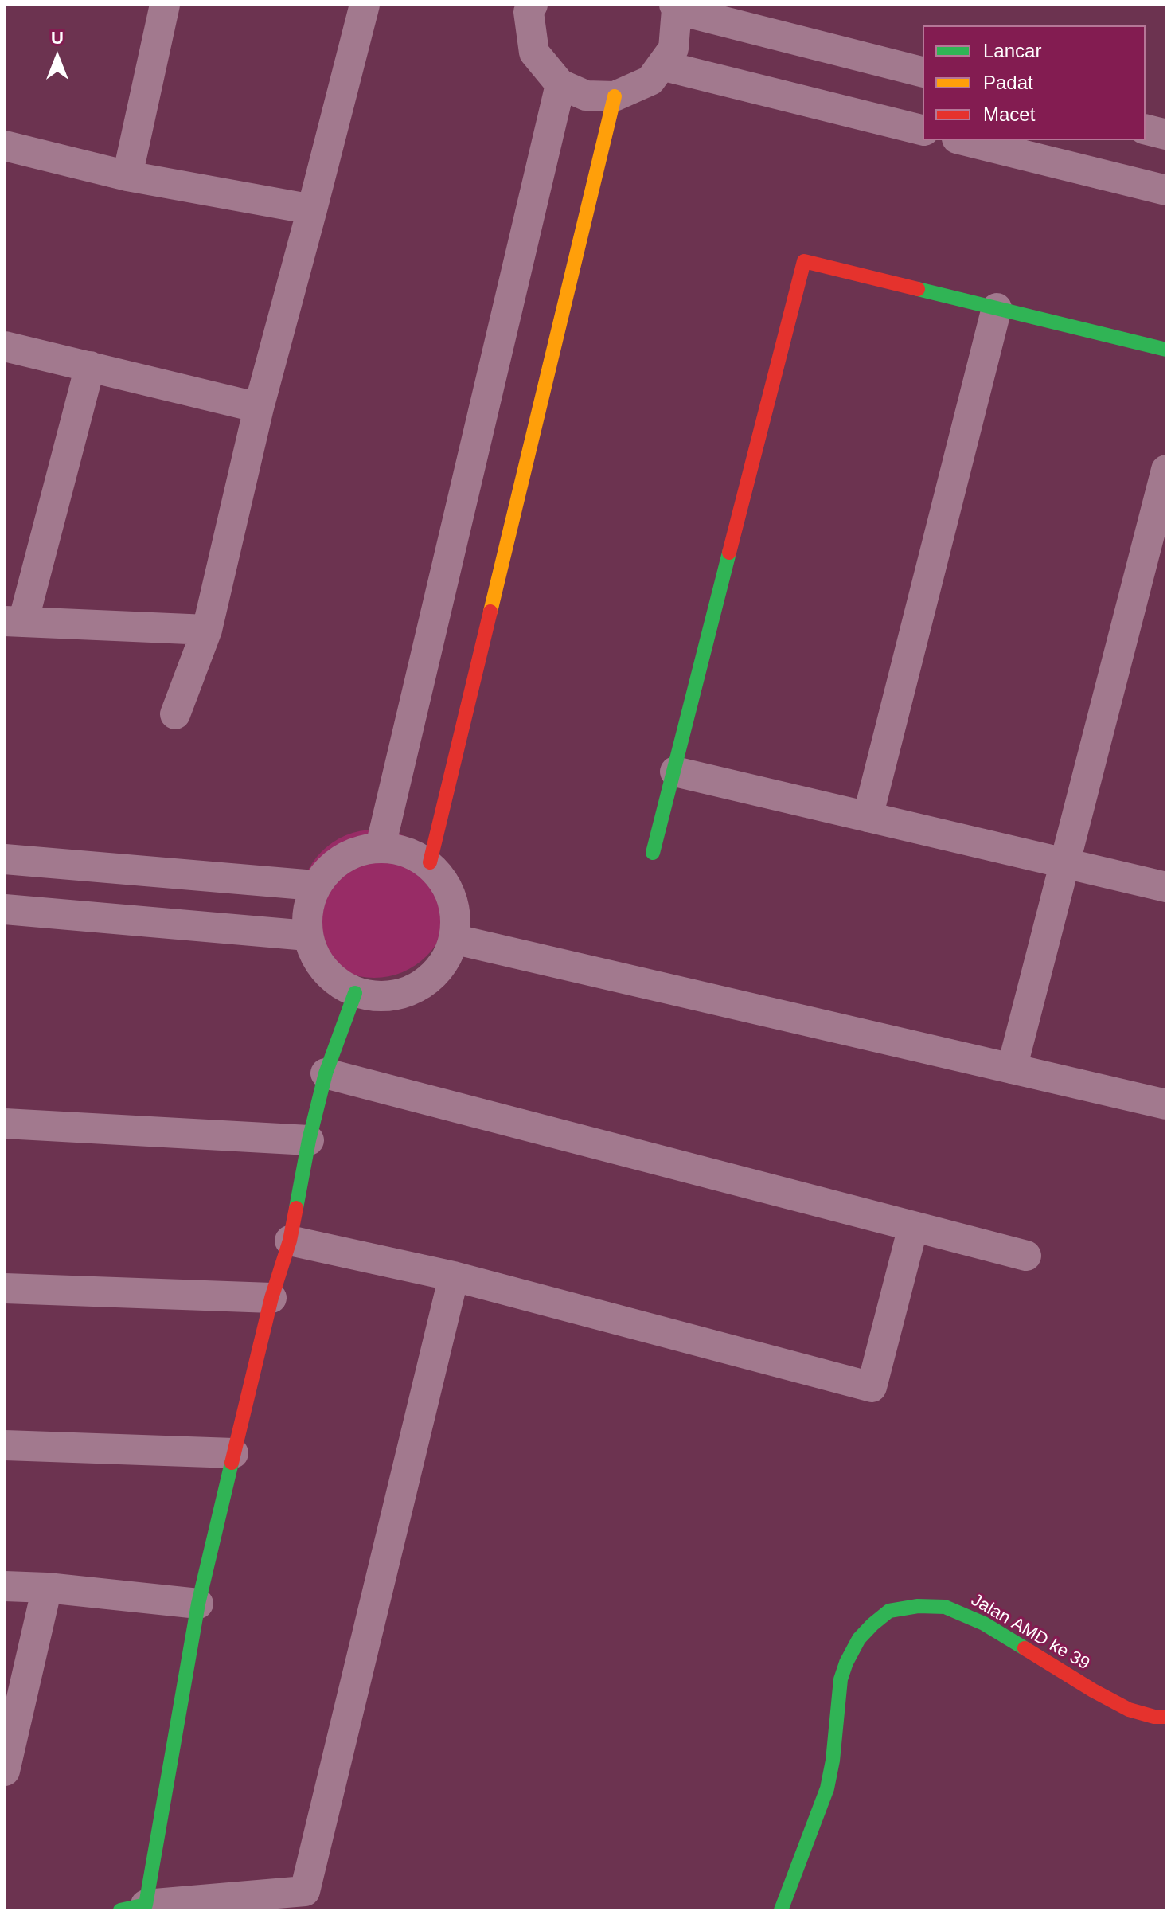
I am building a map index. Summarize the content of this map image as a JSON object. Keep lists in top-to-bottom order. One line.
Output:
{"streets":{"street":["Jalan AMD ke 39"]},"legend":["Lancar","Padat","Macet"],"north":"top"}
